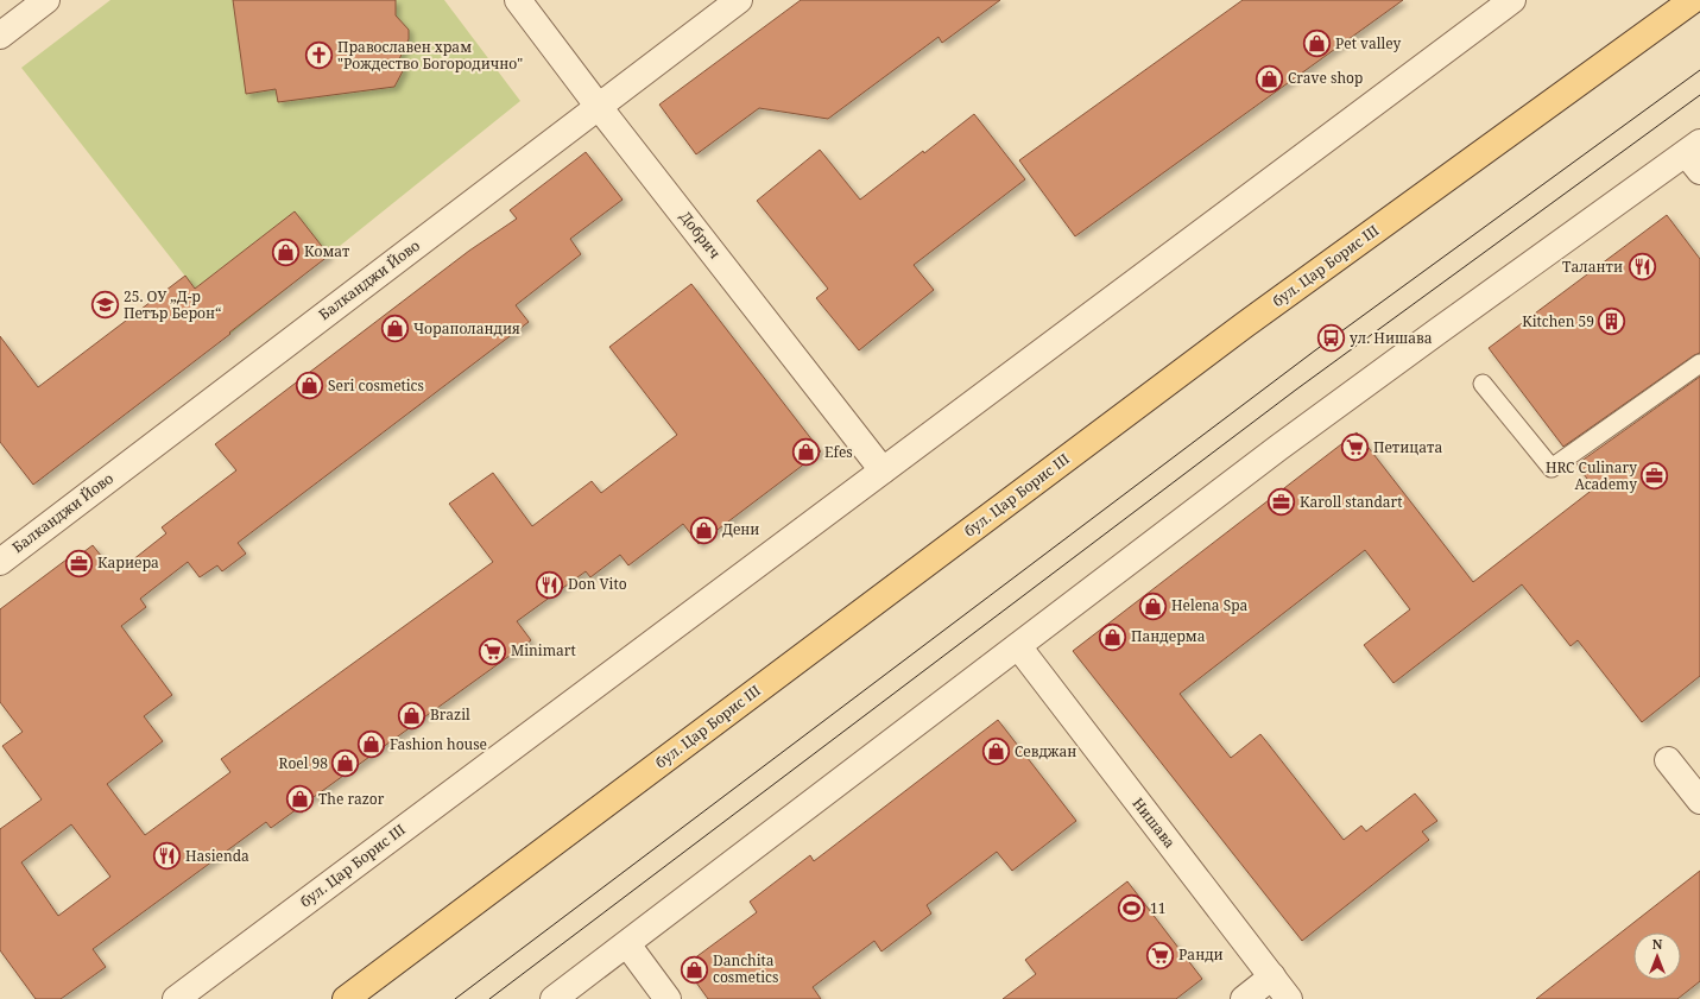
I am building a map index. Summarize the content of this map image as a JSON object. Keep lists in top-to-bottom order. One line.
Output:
{"streets":{"main road":["бул. Цар Борис III"],"street":["Добрич","Балканджи Йово","Нишава"]},"crossings":[["Добрич","бул. Цар Борис III"],["Добрич","Балканджи Йово"]],"places":{"shop":["Pet valley","Crave shop","Комат","Чораполандия","Seri cosmetics","Efes","Дени","Helena Spa","Пандерма","Brazil","Fashion house","Севджан","Roel 98","The razor","Danchita cosmetics"],"church":["Православен храм \"Рождество Богородично\""],"restaurant":["Таланти","Don Vito","Hasienda"],"school or university":["25. ОУ „Д-р Петър Берон“"],"building":["Kitchen 59"],"bus stop":["ул. Нишава"],"supermarket":["Петицата","Minimart","Ранди"],"office":["HRC Culinary Academy","Karoll standart","Кариера"],"sports":["11"]},"north":"top"}
